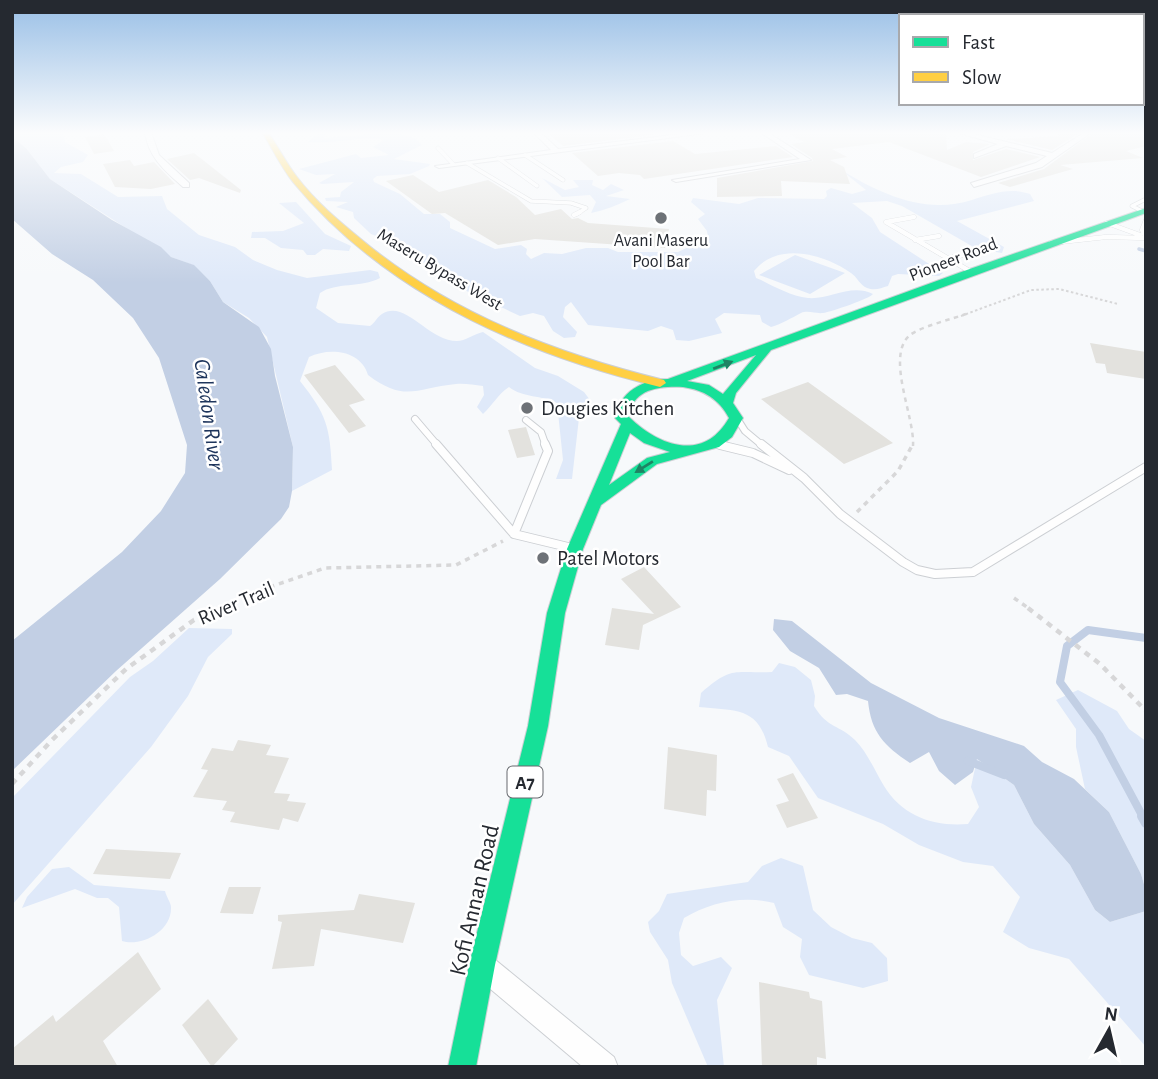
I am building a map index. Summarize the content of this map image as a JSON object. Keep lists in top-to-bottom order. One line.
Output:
{"streets":{"main road":["Pioneer Road","Maseru Bypass West","A7","Kofi Annan Road"],"path":["River Trail"]},"crossings":[["Pioneer Road","A7"],["Pioneer Road","Kofi Annan Road"],["A7","Kofi Annan Road"]],"water":["Caledon River"],"places":["Avani Maseru Pool Bar","Dougies Kitchen","Patel Motors"],"legend":["Fast","Slow"],"north":"top"}
